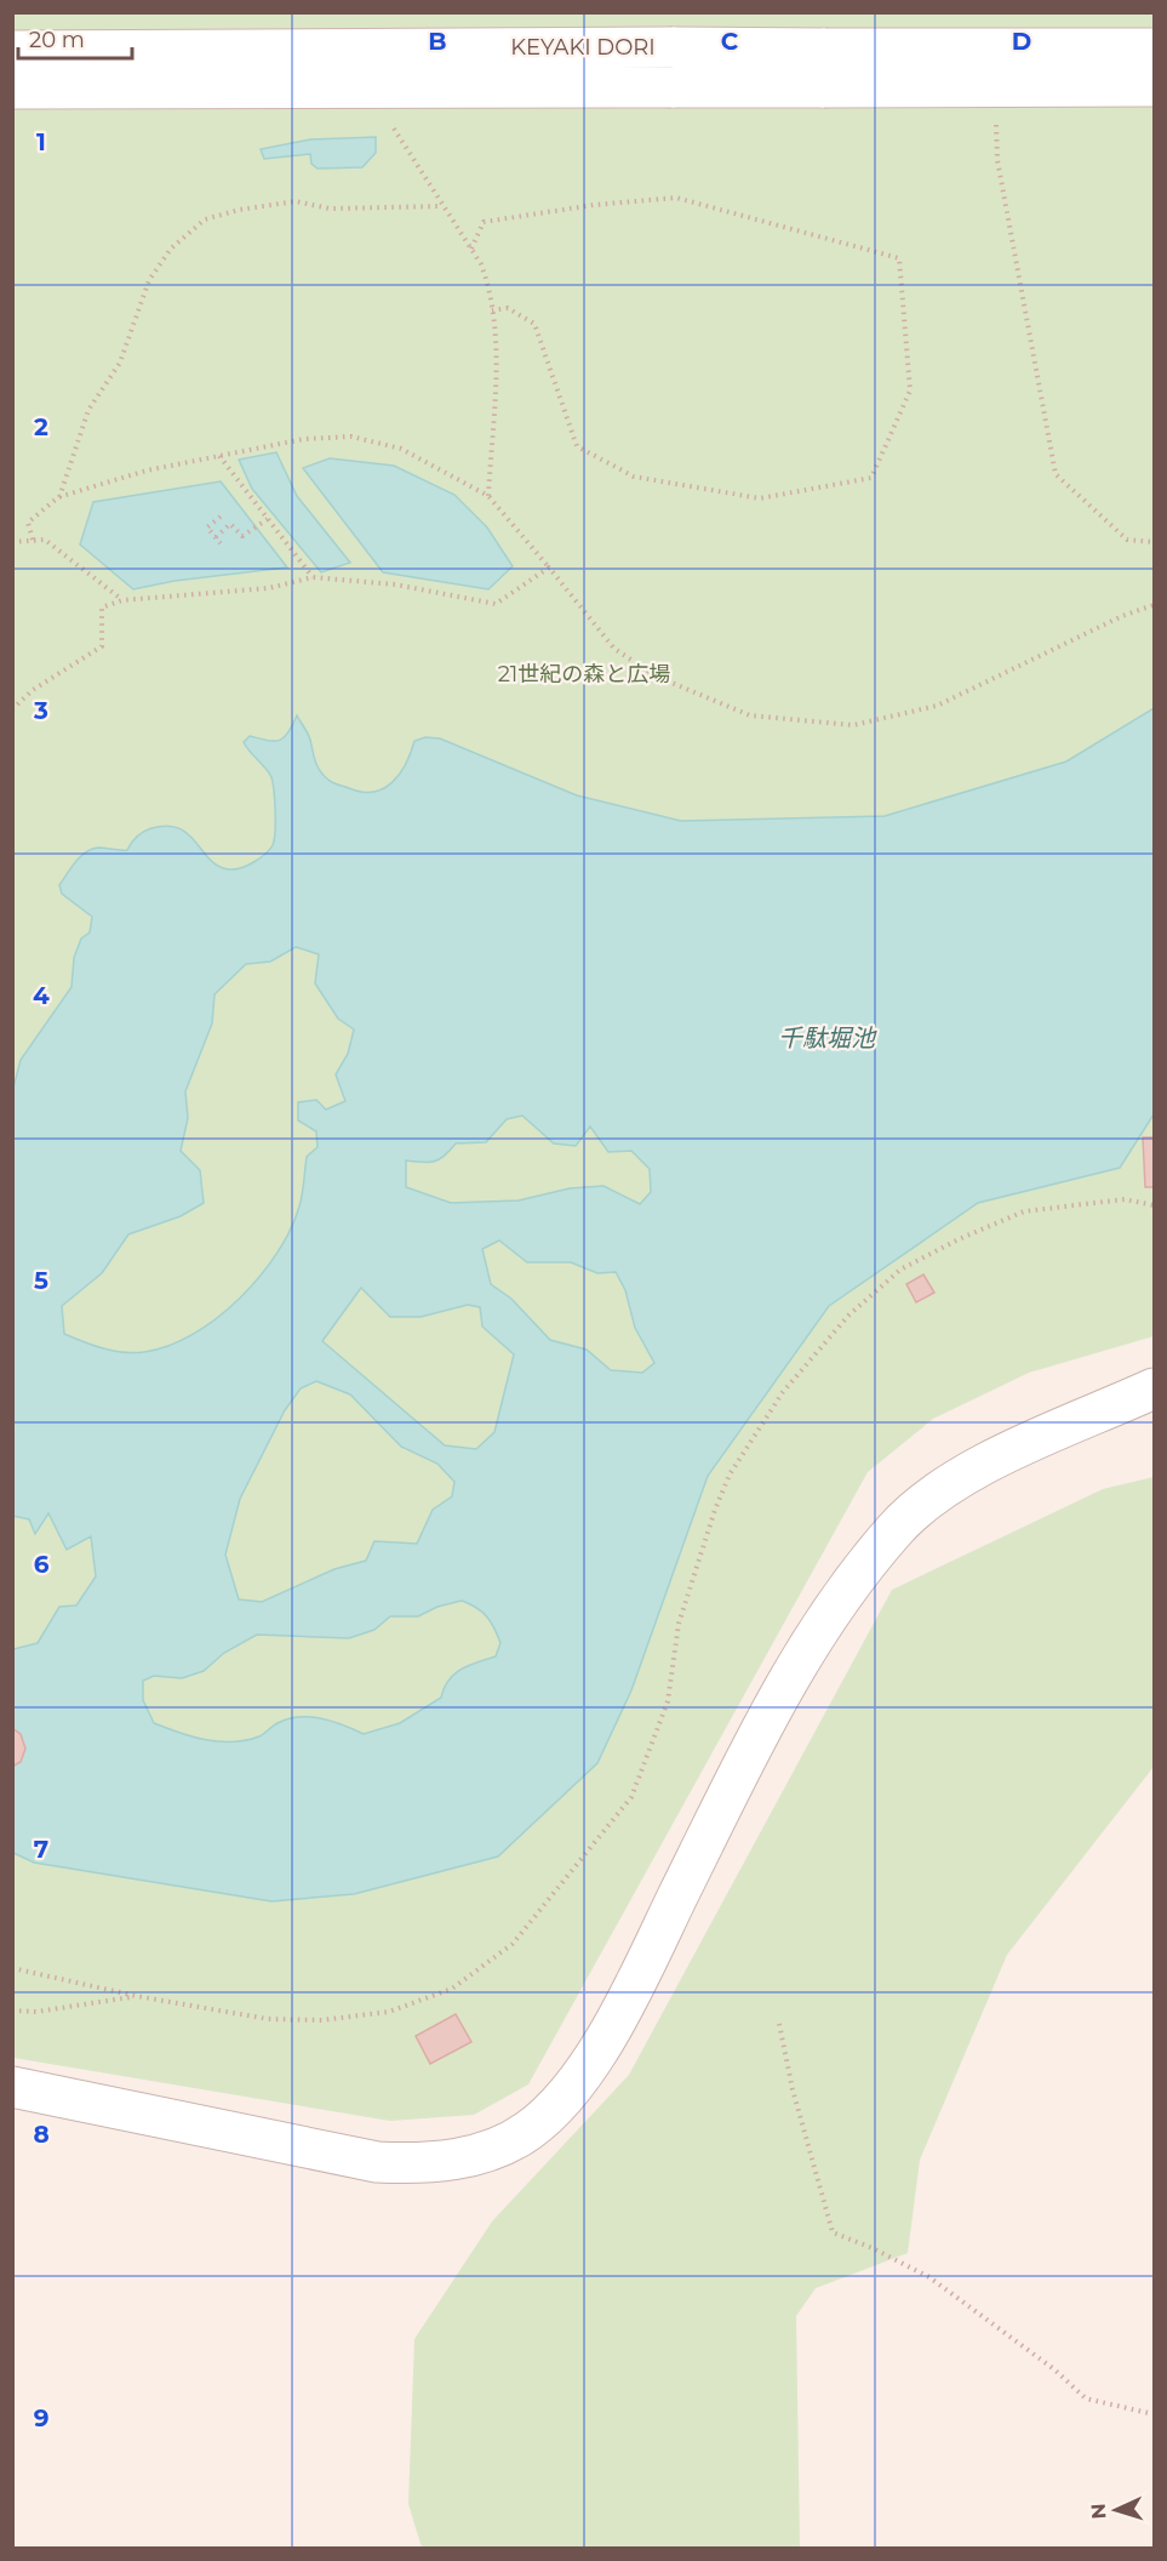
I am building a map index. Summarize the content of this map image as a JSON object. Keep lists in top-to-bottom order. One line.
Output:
{"streets":{"street":["KEYAKI DORI"]},"water":["千駄堀池"],"parks":["21世紀の森と広場"],"scale_bar":"20 m","north":"left","grid":{"columns":["B","C","D"],"rows":["1","2","3","4","5","6","7","8","9"]}}
